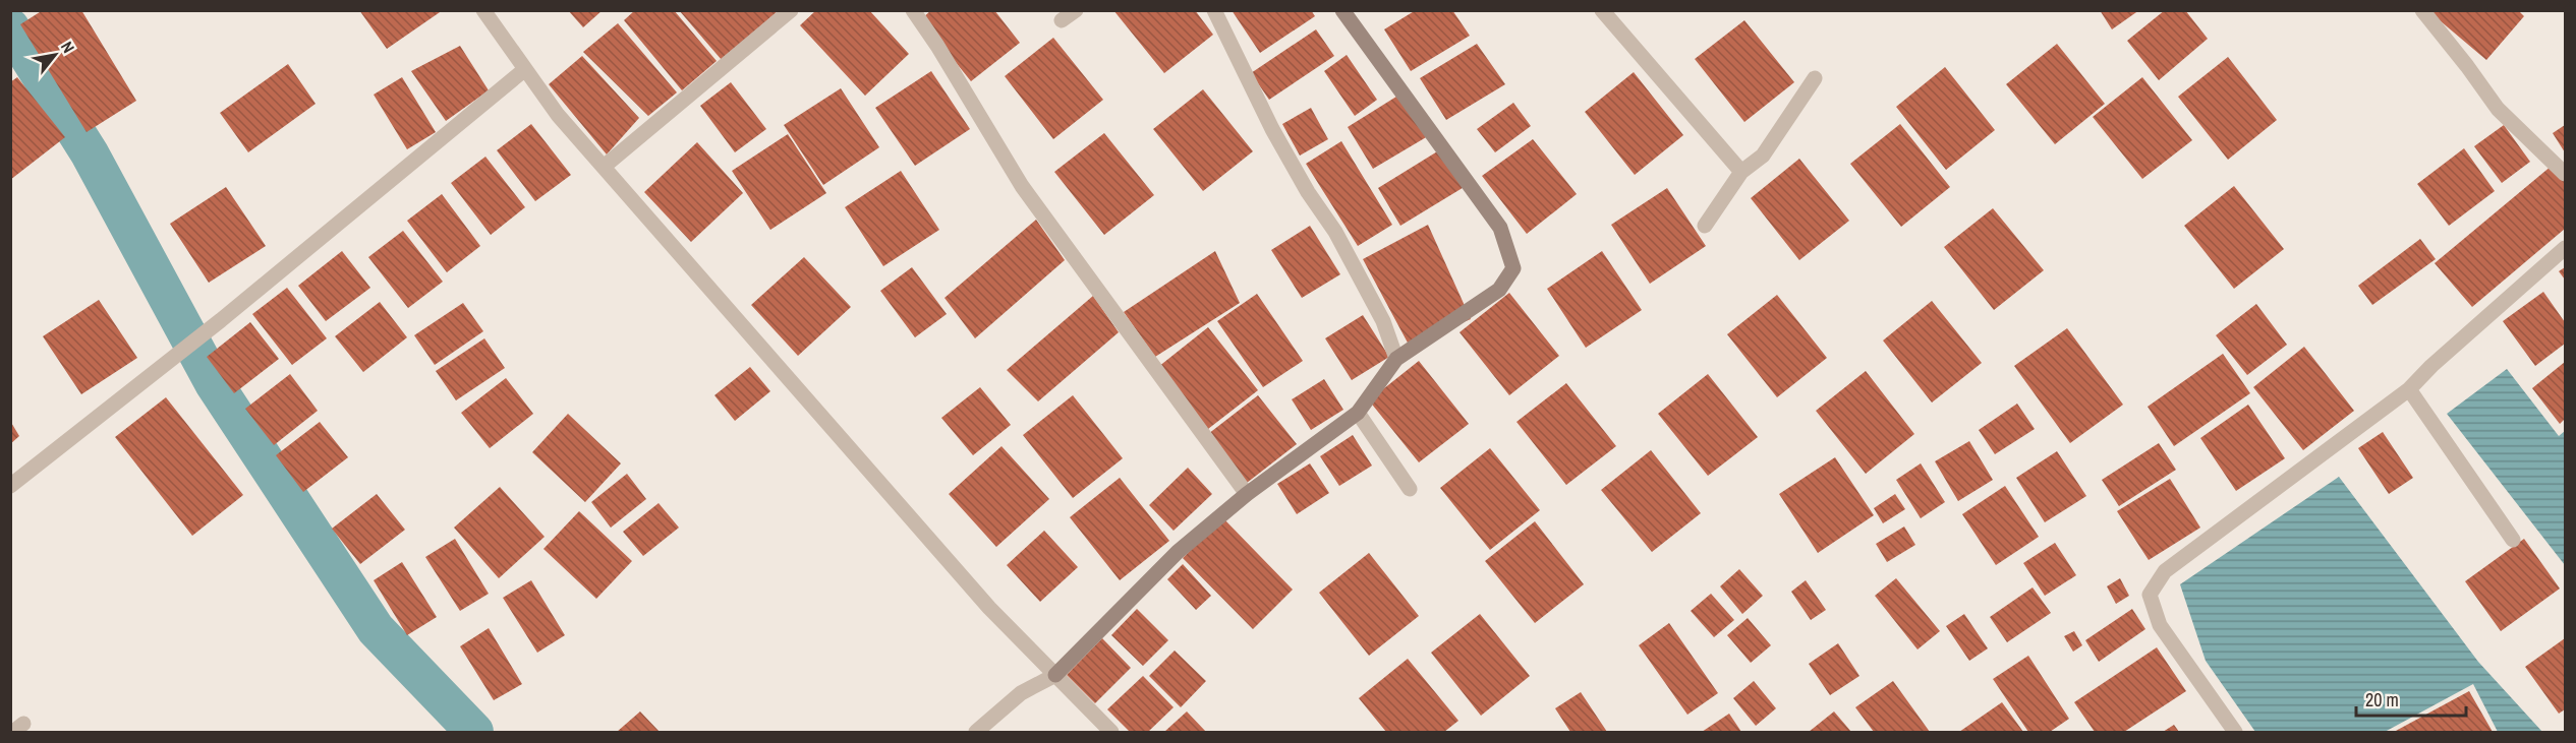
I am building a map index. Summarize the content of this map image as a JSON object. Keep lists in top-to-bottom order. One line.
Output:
{"scale_bar":"20 m","north":"top right"}
